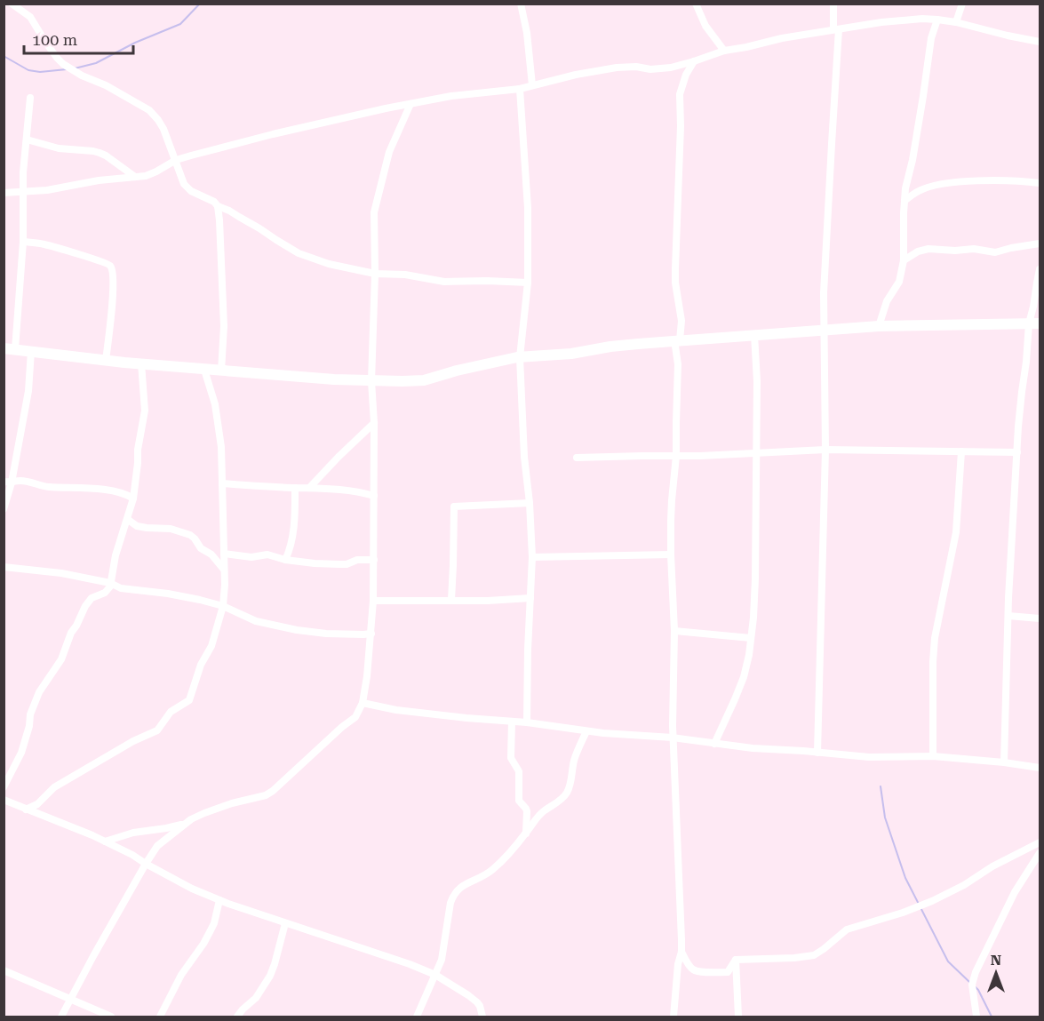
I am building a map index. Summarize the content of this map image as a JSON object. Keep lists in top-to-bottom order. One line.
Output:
{"scale_bar":"100 m","north":"top"}
